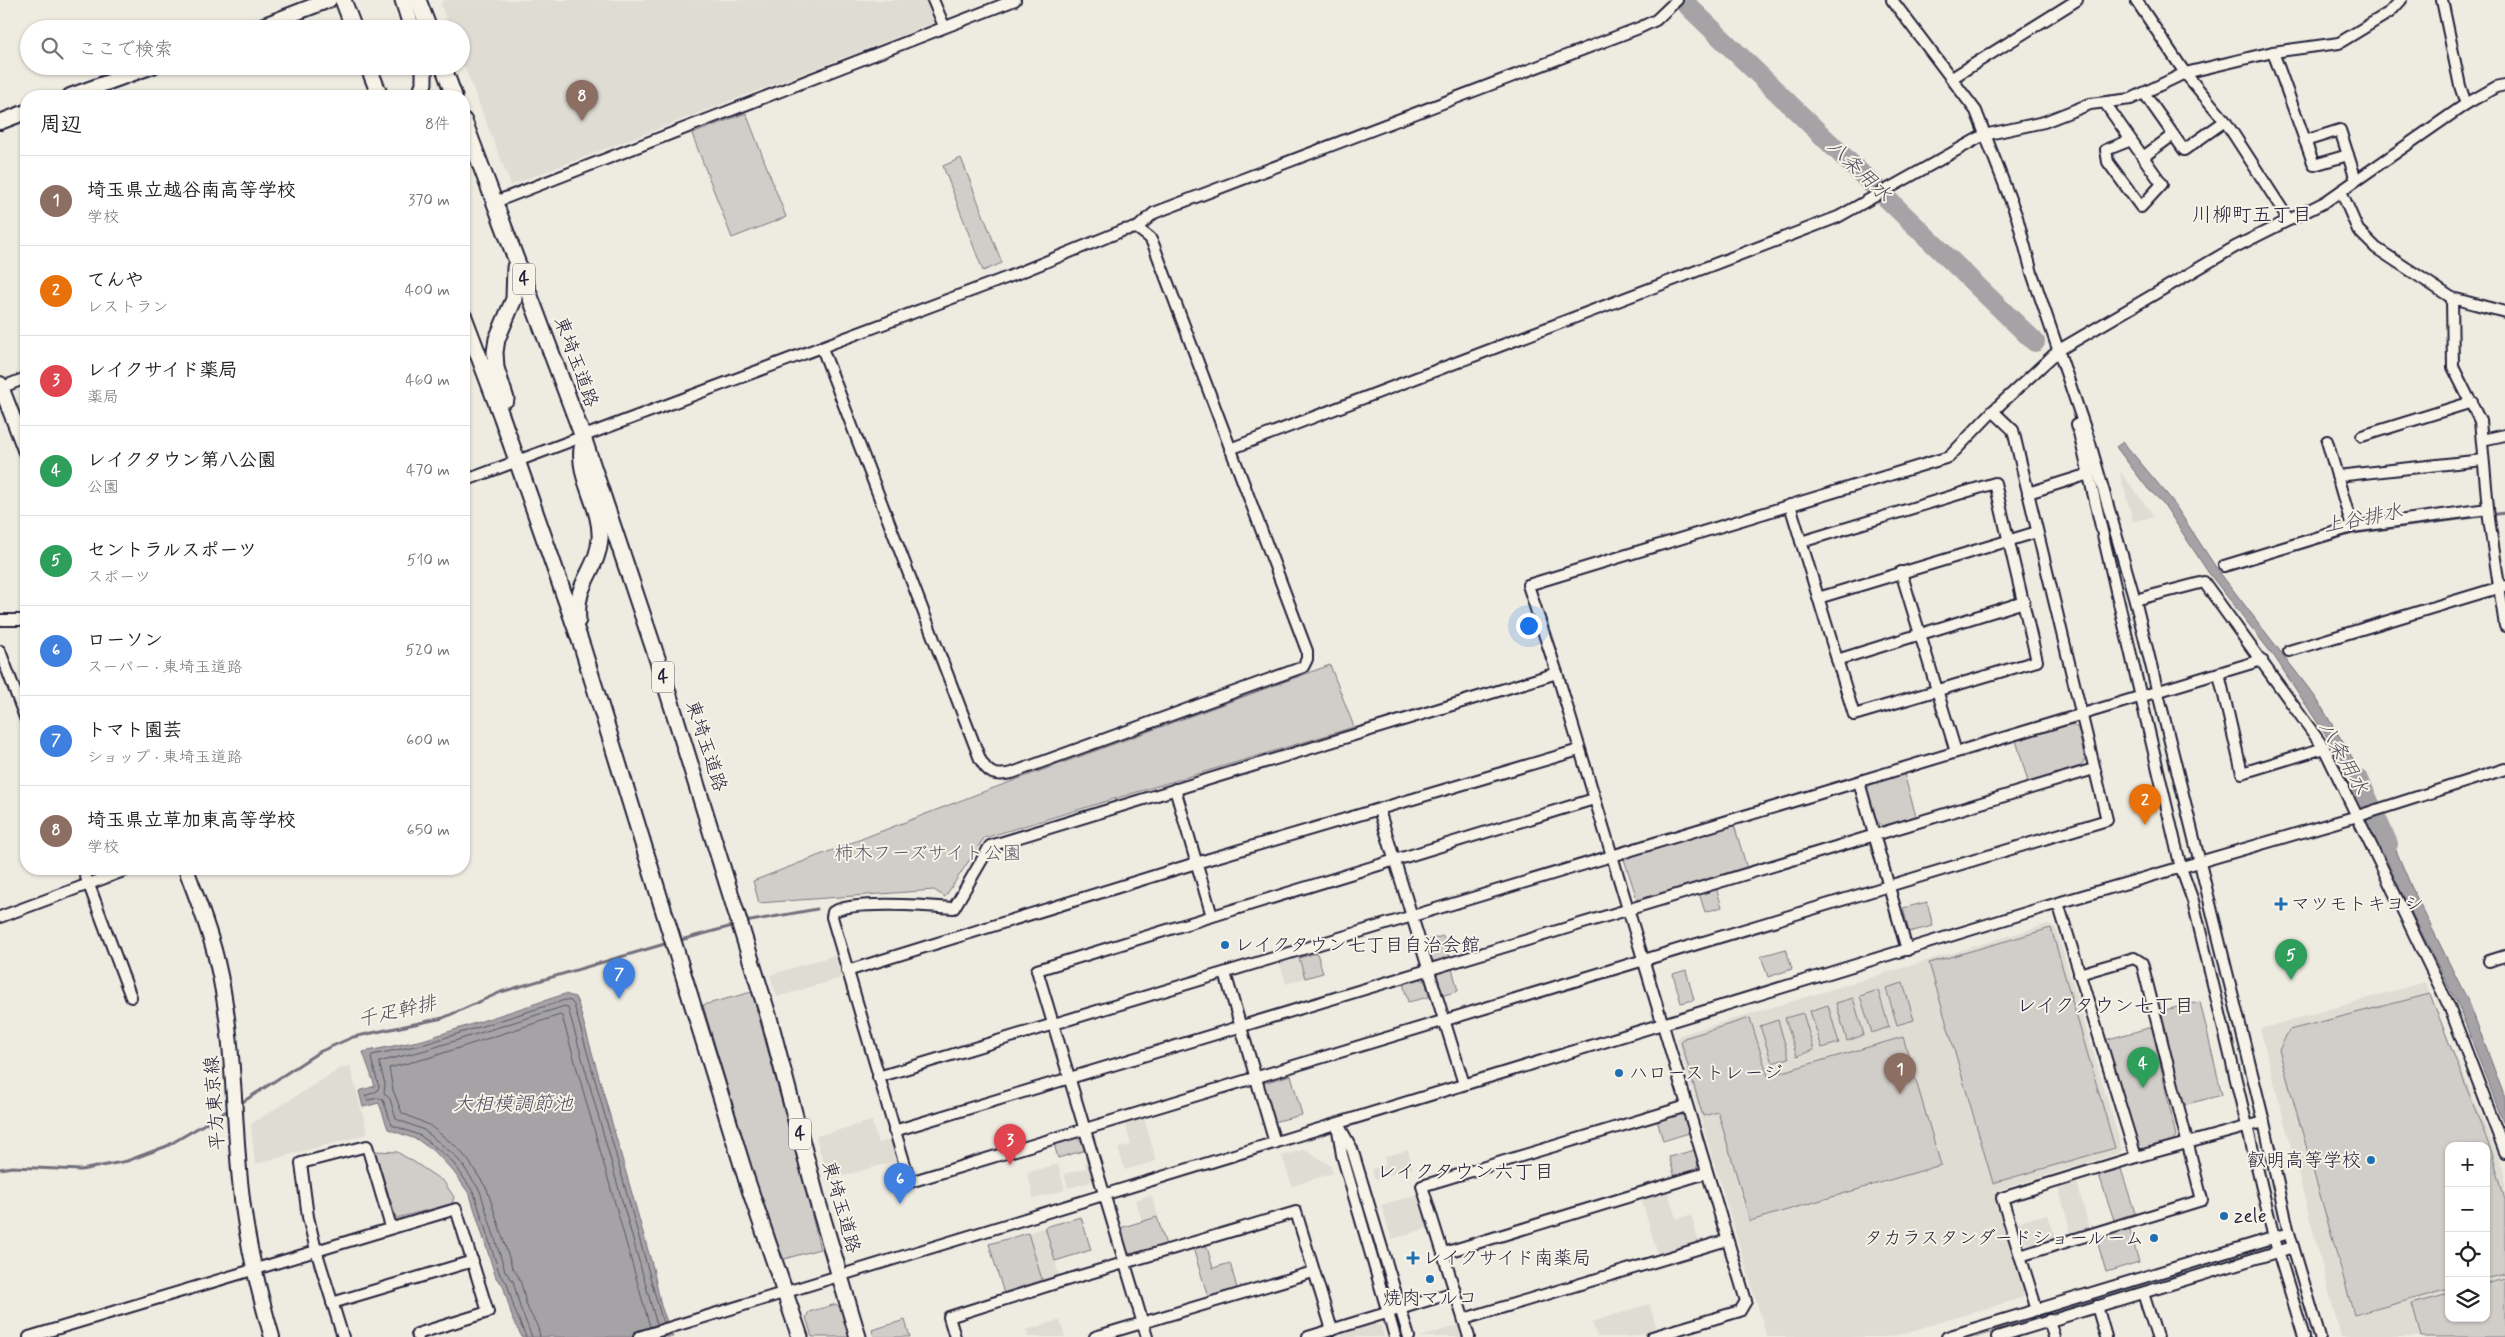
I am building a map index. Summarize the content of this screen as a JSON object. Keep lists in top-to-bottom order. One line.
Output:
{"streets":{"highway":["4","東埼玉道路"],"main road":["平方東京線"]},"crossings":[["4","東埼玉道路"]],"districts":["川柳町五丁目","レイクタウン七丁目","レイクタウン六丁目"],"water":["八条用水","上谷排水","千疋幹排","大相模調節池"],"parks":["柿木フーズサイト公園"],"places":{"health":["マツモトキヨシ","レイクサイド南薬局"],"other":["レイクタウン七丁目自治会館","ハローストレージ","叡明高等学校","zele","タカラスタンダードショールーム","焼肉マルコ"]},"page":{"search":"ここで検索","pins":["8","2","5","7","4","1","3","6"],"heading":["周辺","8件"],"list":[{"mark":"1","name":"埼玉県立越谷南高等学校","note":"学校","value":"370 m"},{"mark":"2","name":"てんや","note":"レストラン","value":"400 m"},{"mark":"3","name":"レイクサイド薬局","note":"薬局","value":"460 m"},{"mark":"4","name":"レイクタウン第八公園","note":"公園","value":"470 m"},{"mark":"5","name":"セントラルスポーツ","note":"スポーツ","value":"510 m"},{"mark":"6","name":"ローソン","note":"スーパー · 東埼玉道路","value":"520 m"},{"mark":"7","name":"トマト園芸","note":"ショップ · 東埼玉道路","value":"600 m"},{"mark":"8","name":"埼玉県立草加東高等学校","note":"学校","value":"650 m"}],"map_buttons":["+","−"]}}
